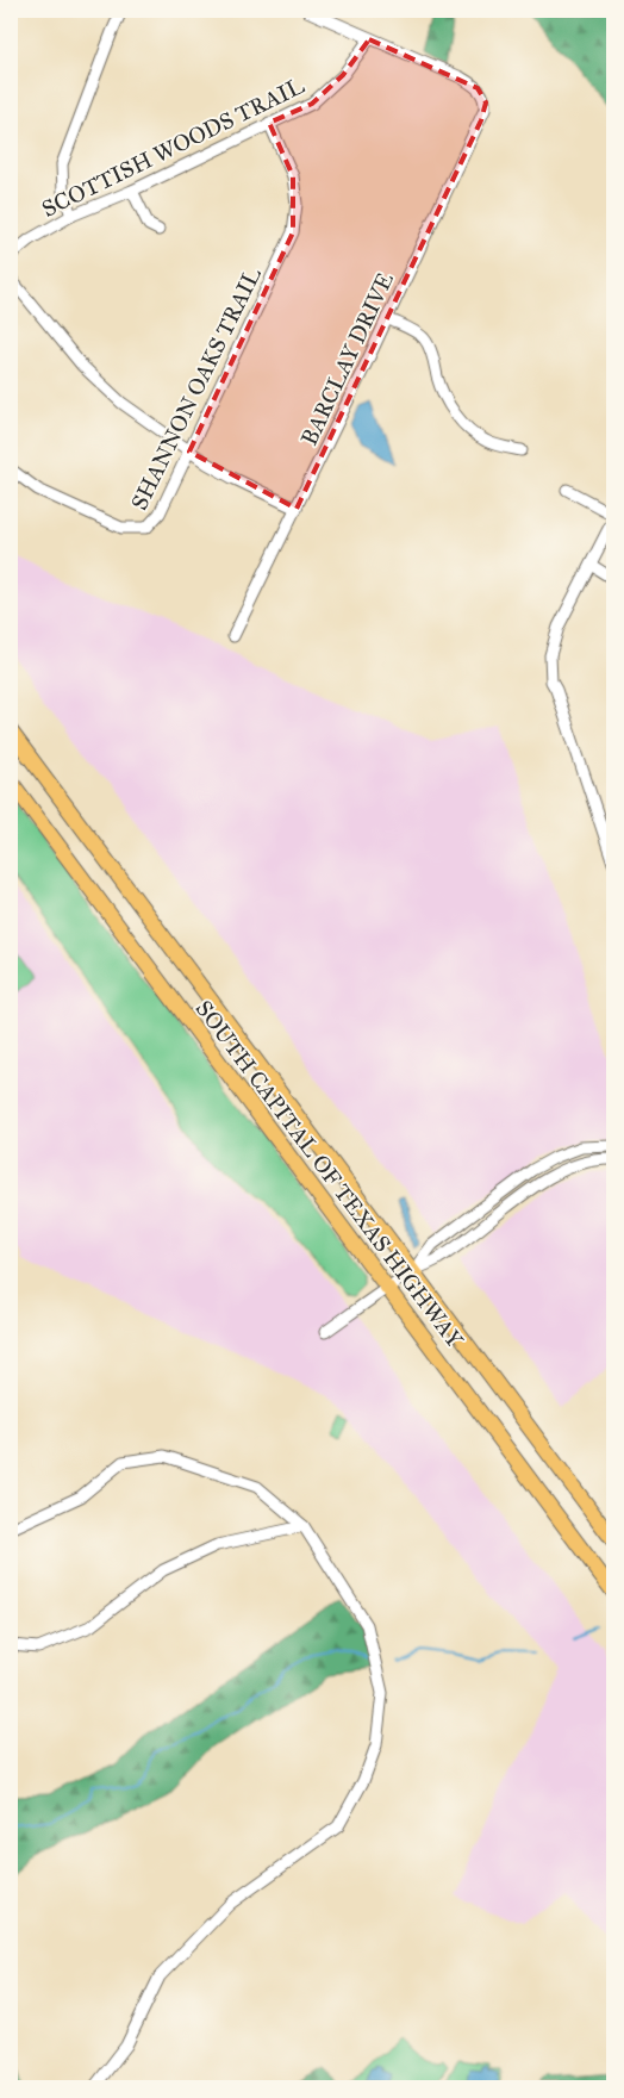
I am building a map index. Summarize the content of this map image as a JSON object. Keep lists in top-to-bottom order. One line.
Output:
{"streets":{"highway":["SOUTH CAPITAL OF TEXAS HIGHWAY"],"street":["SCOTTISH WOODS TRAIL","BARCLAY DRIVE","SHANNON OAKS TRAIL"]},"crossings":[["SCOTTISH WOODS TRAIL","BARCLAY DRIVE"],["SCOTTISH WOODS TRAIL","SHANNON OAKS TRAIL"]]}
